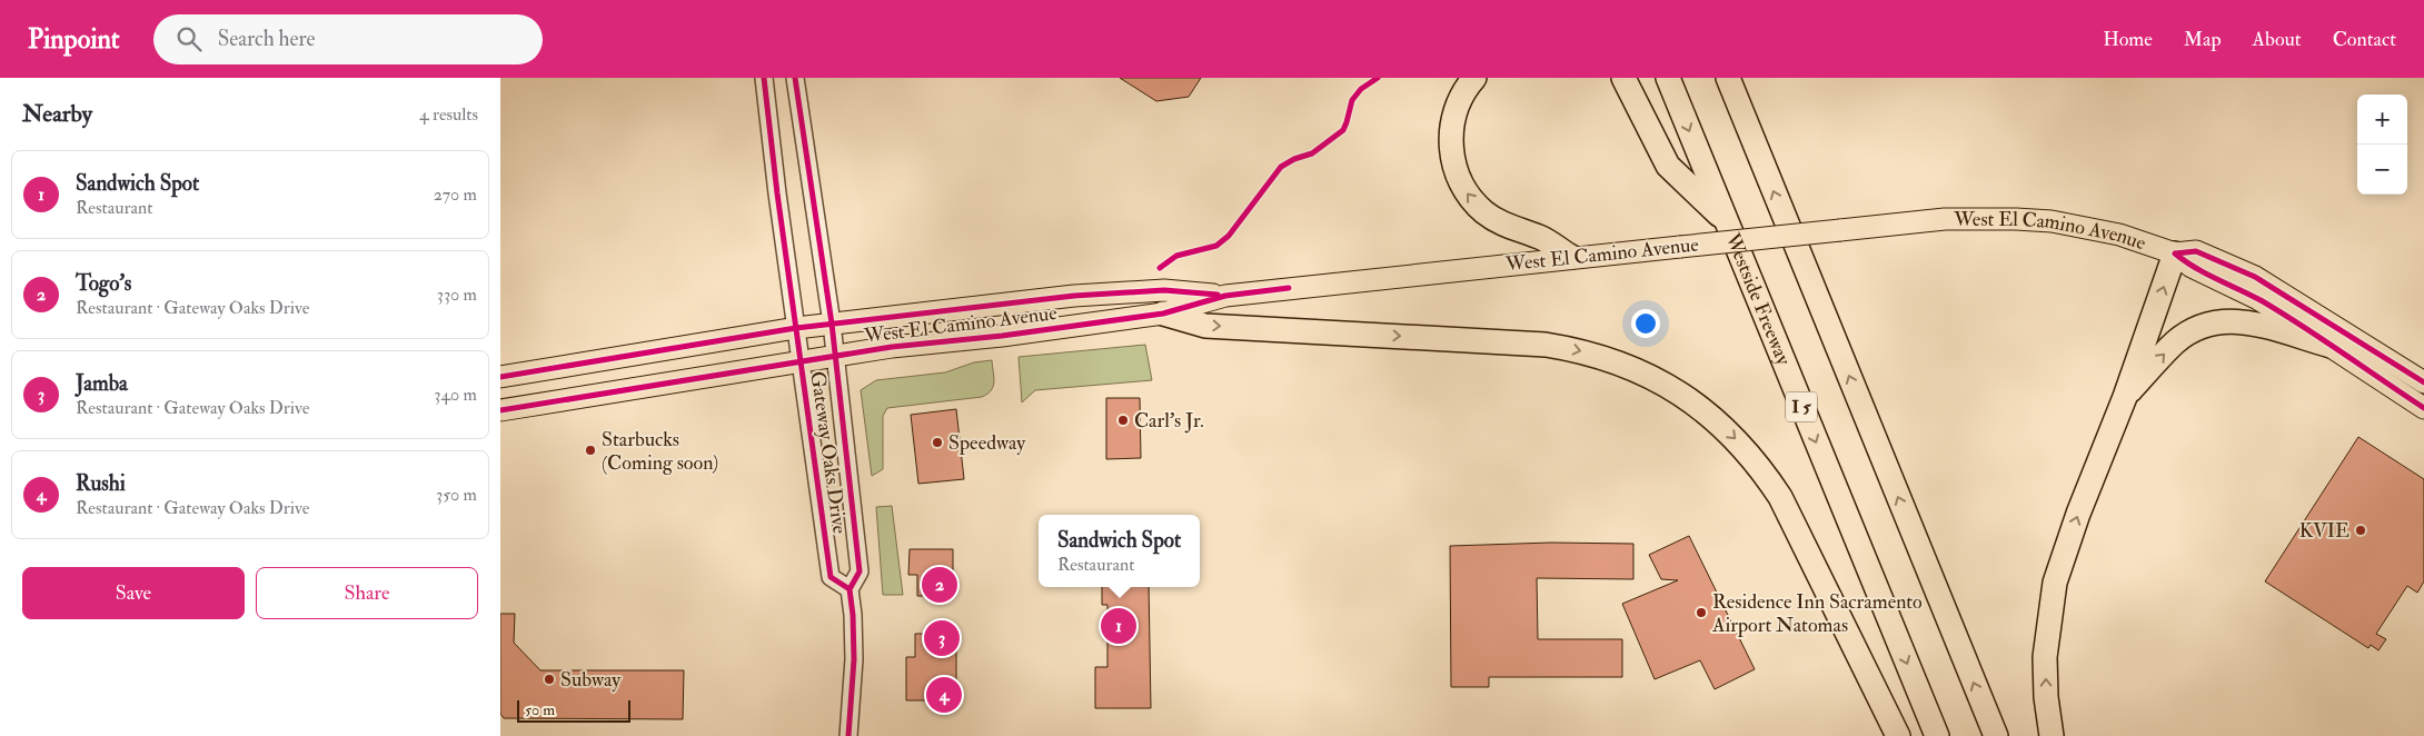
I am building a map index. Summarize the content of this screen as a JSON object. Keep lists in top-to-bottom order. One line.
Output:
{"streets":{"highway":["Westside Freeway","I 5"],"main road":["West El Camino Avenue"],"street":["Gateway Oaks Drive"]},"crossings":[["West El Camino Avenue","Gateway Oaks Drive"]],"places":["Carl's Jr.","Speedway","Starbucks (Coming soon)","KVIE","Residence Inn Sacramento Airport Natomas","Subway"],"scale_bar":"50 m","page":{"header":"Pinpoint","search":"Search here","nav":["Home","Map","About","Contact"],"heading":["Nearby","4 results"],"map_buttons":["+","−"],"list":[{"mark":"1","name":"Sandwich Spot","note":"Restaurant","value":"270 m"},{"mark":"2","name":"Togo's","note":"Restaurant · Gateway Oaks Drive","value":"330 m"},{"mark":"3","name":"Jamba","note":"Restaurant · Gateway Oaks Drive","value":"340 m"},{"mark":"4","name":"Rushi","note":"Restaurant · Gateway Oaks Drive","value":"350 m"}],"popup":["Sandwich Spot","Restaurant"],"buttons":["Save","Share"],"pins":["2","1","3","4"],"scale":"50 m"}}
